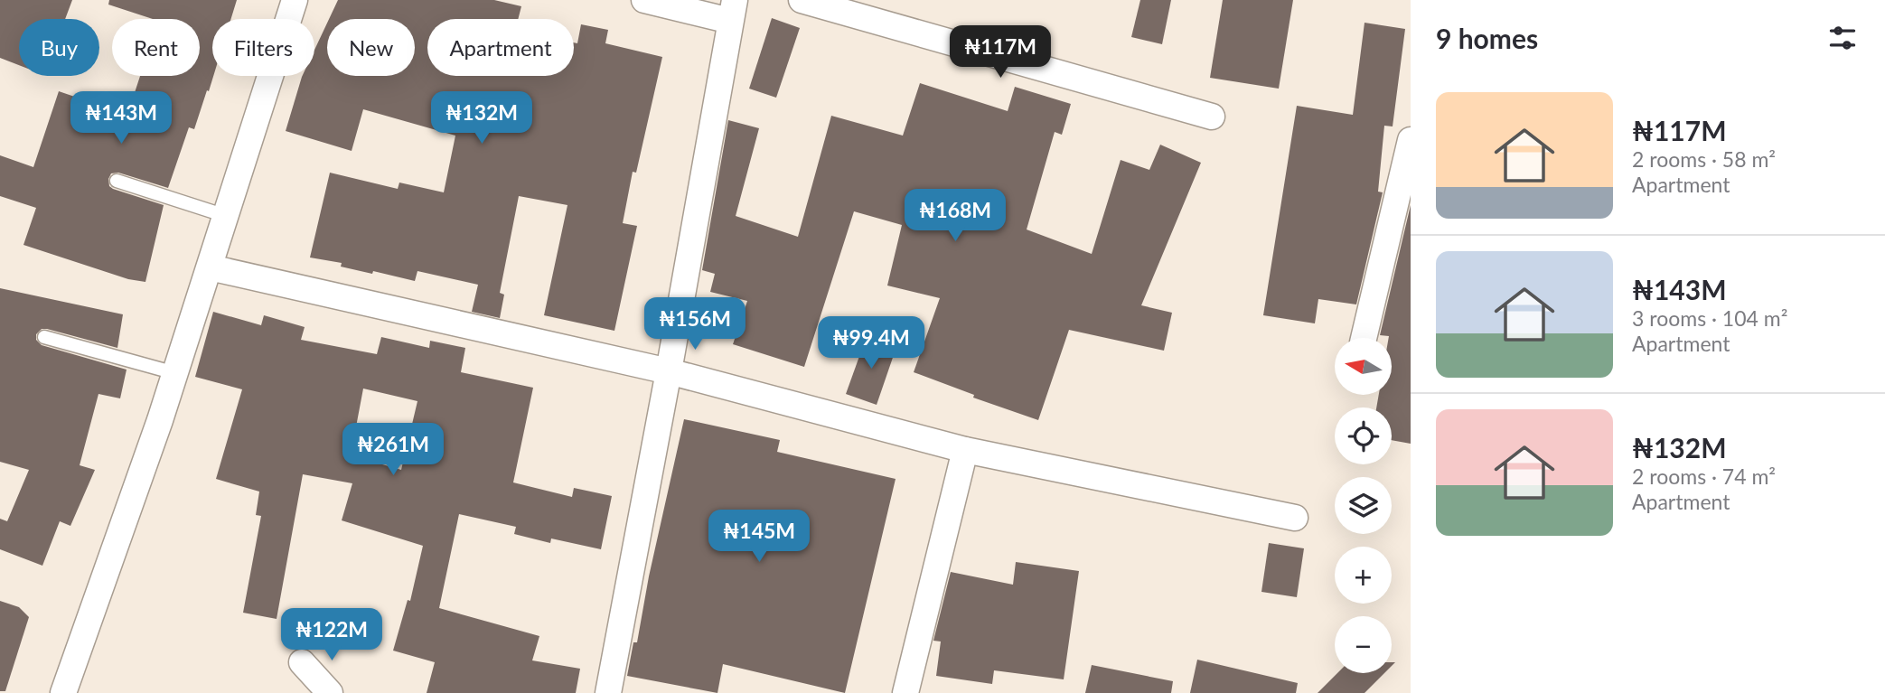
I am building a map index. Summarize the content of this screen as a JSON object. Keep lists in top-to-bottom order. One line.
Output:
{"north":"left","page":{"heading":"9 homes","chip":["Buy","Rent","Filters","New","Apartment"],"price":["₦117M","₦143M","₦132M","₦168M","₦156M","₦99.4M","₦261M","₦145M","₦122M"],"list":[{"name":"₦117M","note":"2 rooms · 58 m² · Apartment"},{"name":"₦143M","note":"3 rooms · 104 m² · Apartment"},{"name":"₦132M","note":"2 rooms · 74 m² · Apartment"}],"map_buttons":["+","−"]}}
